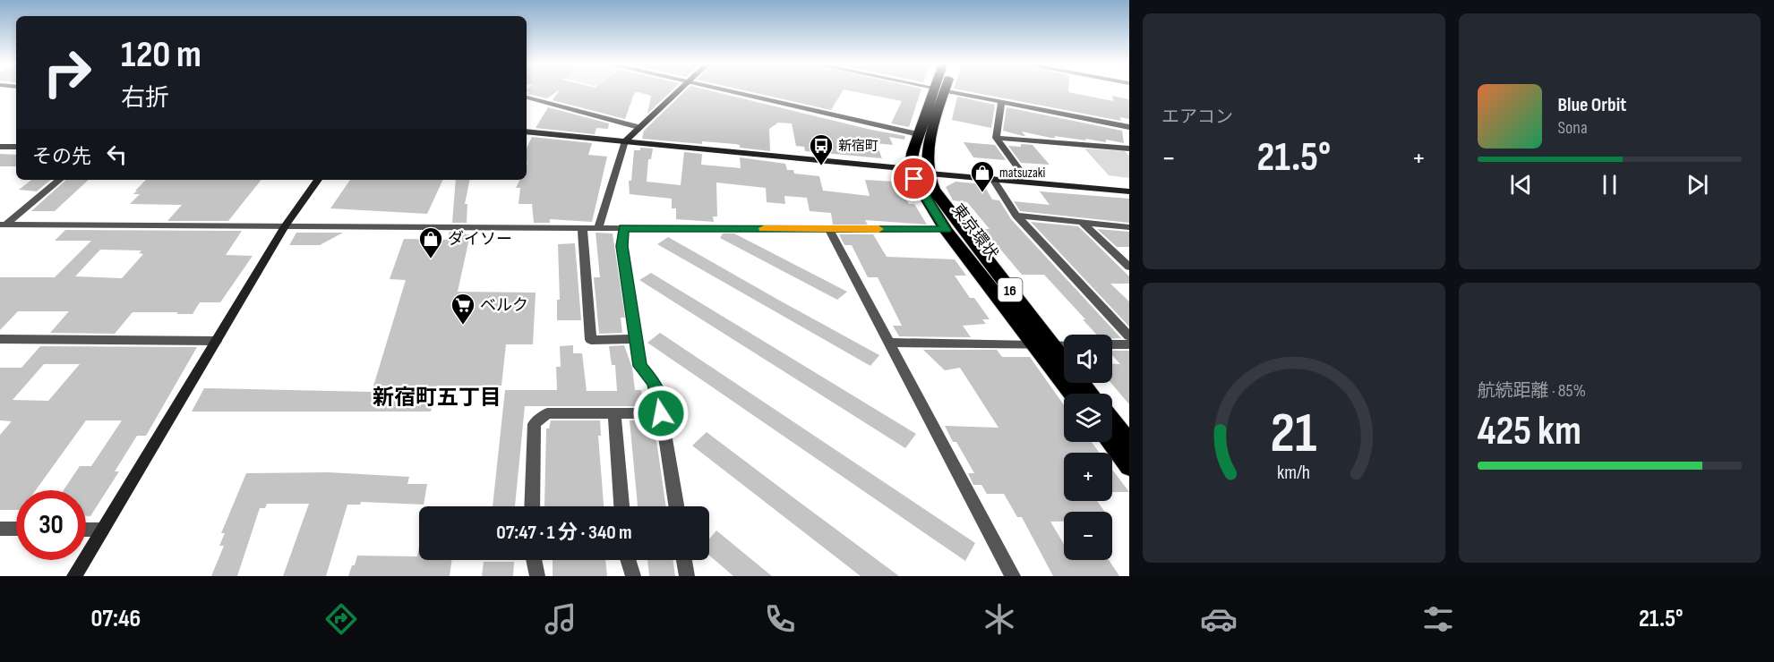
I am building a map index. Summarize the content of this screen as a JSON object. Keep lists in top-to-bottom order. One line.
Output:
{"streets":{"highway":["東京環状","16"]},"districts":["新宿町五丁目"],"places":{"bus stop":["新宿町"],"shop":["matsuzaki","ダイソー"],"supermarket":["ベルク"]},"page":{"tile":["エアコン",["航続距離 · 85%","425 km"]],"turn":["120 m","右折"],"song":["Blue Orbit","Sona"],"then":"その先","heat":["−","21.5°","+"],"map_buttons":["+","−"],"limit":"30","trip":"07:47 · 1 分 · 340 m","tabs":["07:46","21.5°"],"gauge":["21","km/h"]}}
